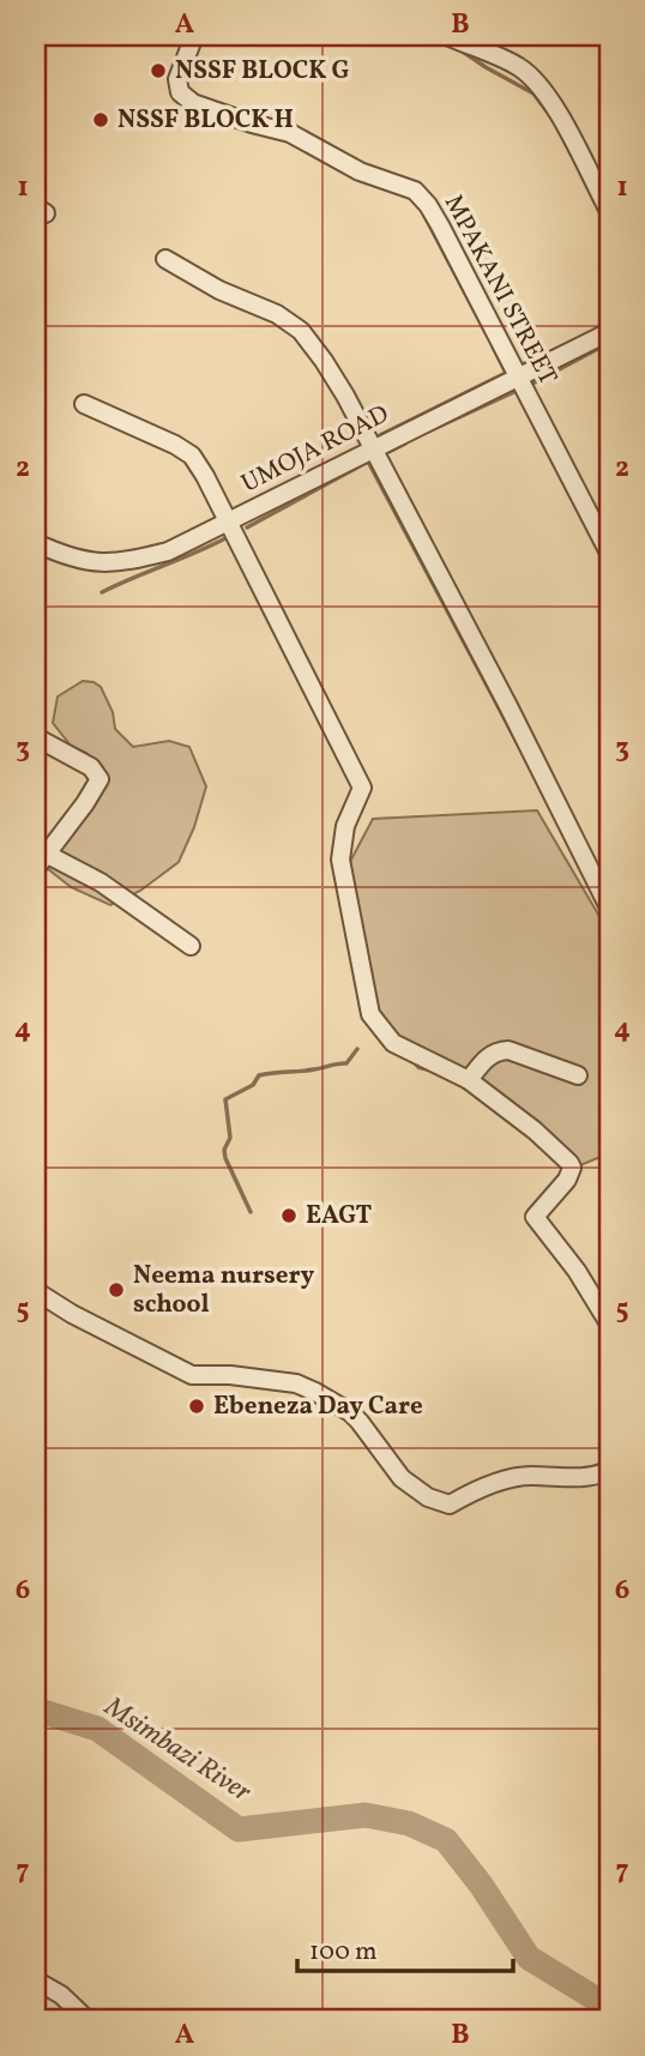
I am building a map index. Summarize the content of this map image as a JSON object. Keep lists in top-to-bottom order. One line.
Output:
{"streets":{"street":["MPAKANI STREET","UMOJA ROAD"]},"crossings":[["MPAKANI STREET","UMOJA ROAD"]],"water":["Msimbazi River"],"places":["NSSF BLOCK G","NSSF BLOCK H","EAGT","Neema nursery school","Ebeneza Day Care"],"scale_bar":"100 m","grid":{"columns":["A","B"],"rows":["1","2","3","4","5","6","7"]}}
